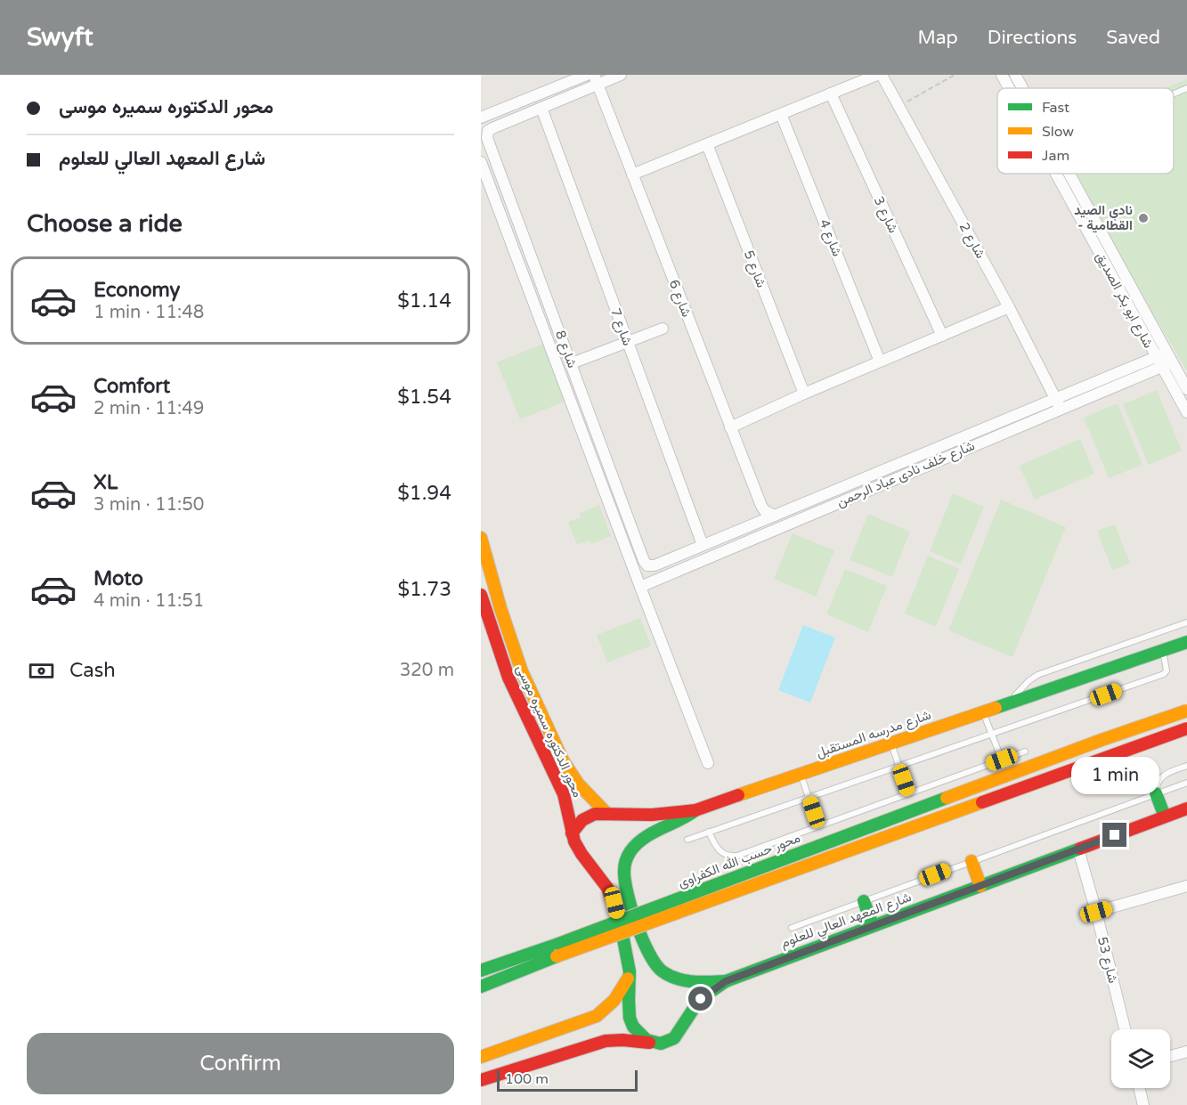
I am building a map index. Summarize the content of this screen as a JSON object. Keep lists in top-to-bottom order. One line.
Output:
{"streets":{"main road":["محور الدكتوره سميره موسى","شارع مدرسه المستقبل","محور حسب الله الكفراوى","شارع المعهد العالي للعلوم"],"street":["شارع 3","شارع 4","شارع 2","شارع 5","شارع 6","شارع ابو بكر الصديق","شارع 7","شارع 8","شارع خلف نادى عباد الرحمن","شارع 53"]},"crossings":[["شارع 2","شارع خلف نادى عباد الرحمن"],["شارع 6","شارع خلف نادى عباد الرحمن"],["شارع ابو بكر الصديق","شارع خلف نادى عباد الرحمن"],["شارع 7","شارع 8"],["شارع 7","شارع خلف نادى عباد الرحمن"],["شارع 8","شارع خلف نادى عباد الرحمن"],["محور الدكتوره سميره موسى","شارع مدرسه المستقبل"],["شارع المعهد العالي للعلوم","شارع 53"]],"places":["نادي الصيد - القطامية"],"legend":["Fast","Slow","Jam"],"scale_bar":"100 m","page":{"header":"Swyft","nav":["Map","Directions","Saved"],"banner":["محور الدكتوره سميره موسى","شارع المعهد العالي للعلوم"],"heading":"Choose a ride","list":[{"name":"Economy","note":"1 min · 11:48","value":"$1.14"},{"name":"Comfort","note":"2 min · 11:49","value":"$1.54"},{"name":"XL","note":"3 min · 11:50","value":"$1.94"},{"name":"Moto","note":"4 min · 11:51","value":"$1.73"}],"pay":["Cash","320 m"],"bubble":"1 min","buttons":"Confirm","scale":"100 m"}}
